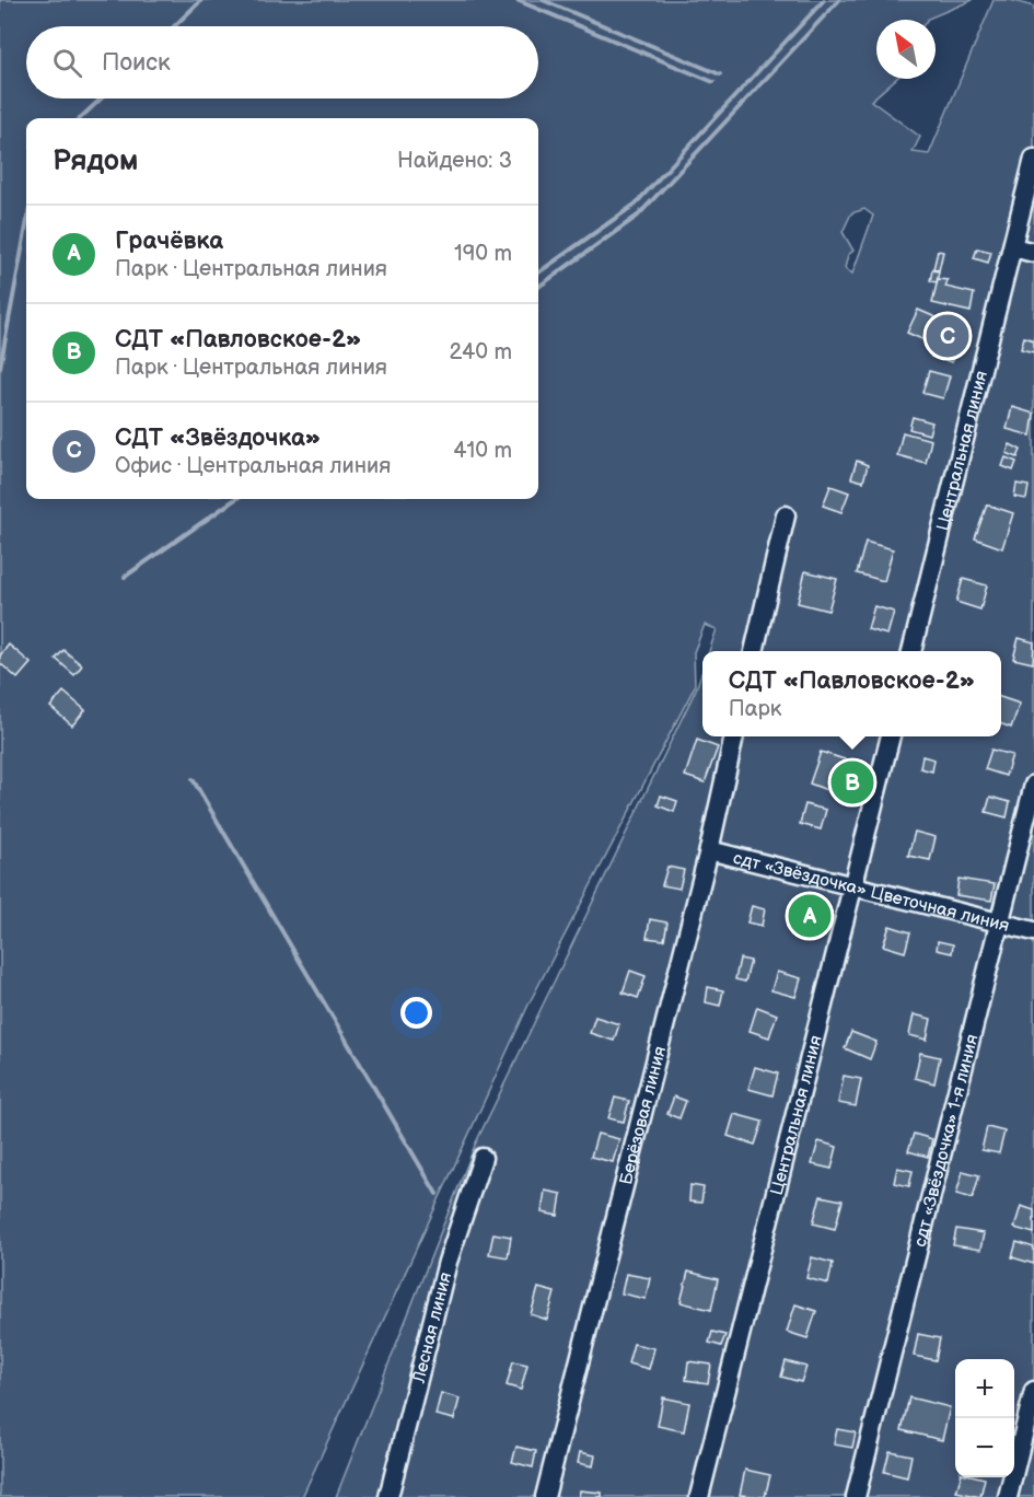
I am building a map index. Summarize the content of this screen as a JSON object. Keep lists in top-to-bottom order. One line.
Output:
{"streets":{"street":["Центральная линия","сдт «Звёздочка» Цветочная линия","Берёзовая линия","сдт «Звёздочка» 1-я линия","Лесная линия"]},"crossings":[["Центральная линия","сдт «Звёздочка» Цветочная линия"],["сдт «Звёздочка» Цветочная линия","Берёзовая линия"],["сдт «Звёздочка» Цветочная линия","сдт «Звёздочка» 1-я линия"]],"north":"top left","page":{"search":"Поиск","heading":["Рядом","Найдено: 3"],"list":[{"mark":"A","name":"Грачёвка","note":"Парк · Центральная линия","value":"190 m"},{"mark":"B","name":"СДТ «Павловское-2»","note":"Парк · Центральная линия","value":"240 m"},{"mark":"C","name":"СДТ «Звёздочка»","note":"Офис · Центральная линия","value":"410 m"}],"pins":["C","B","A"],"popup":["СДТ «Павловское-2»","Парк"],"map_buttons":["+","−"]}}
